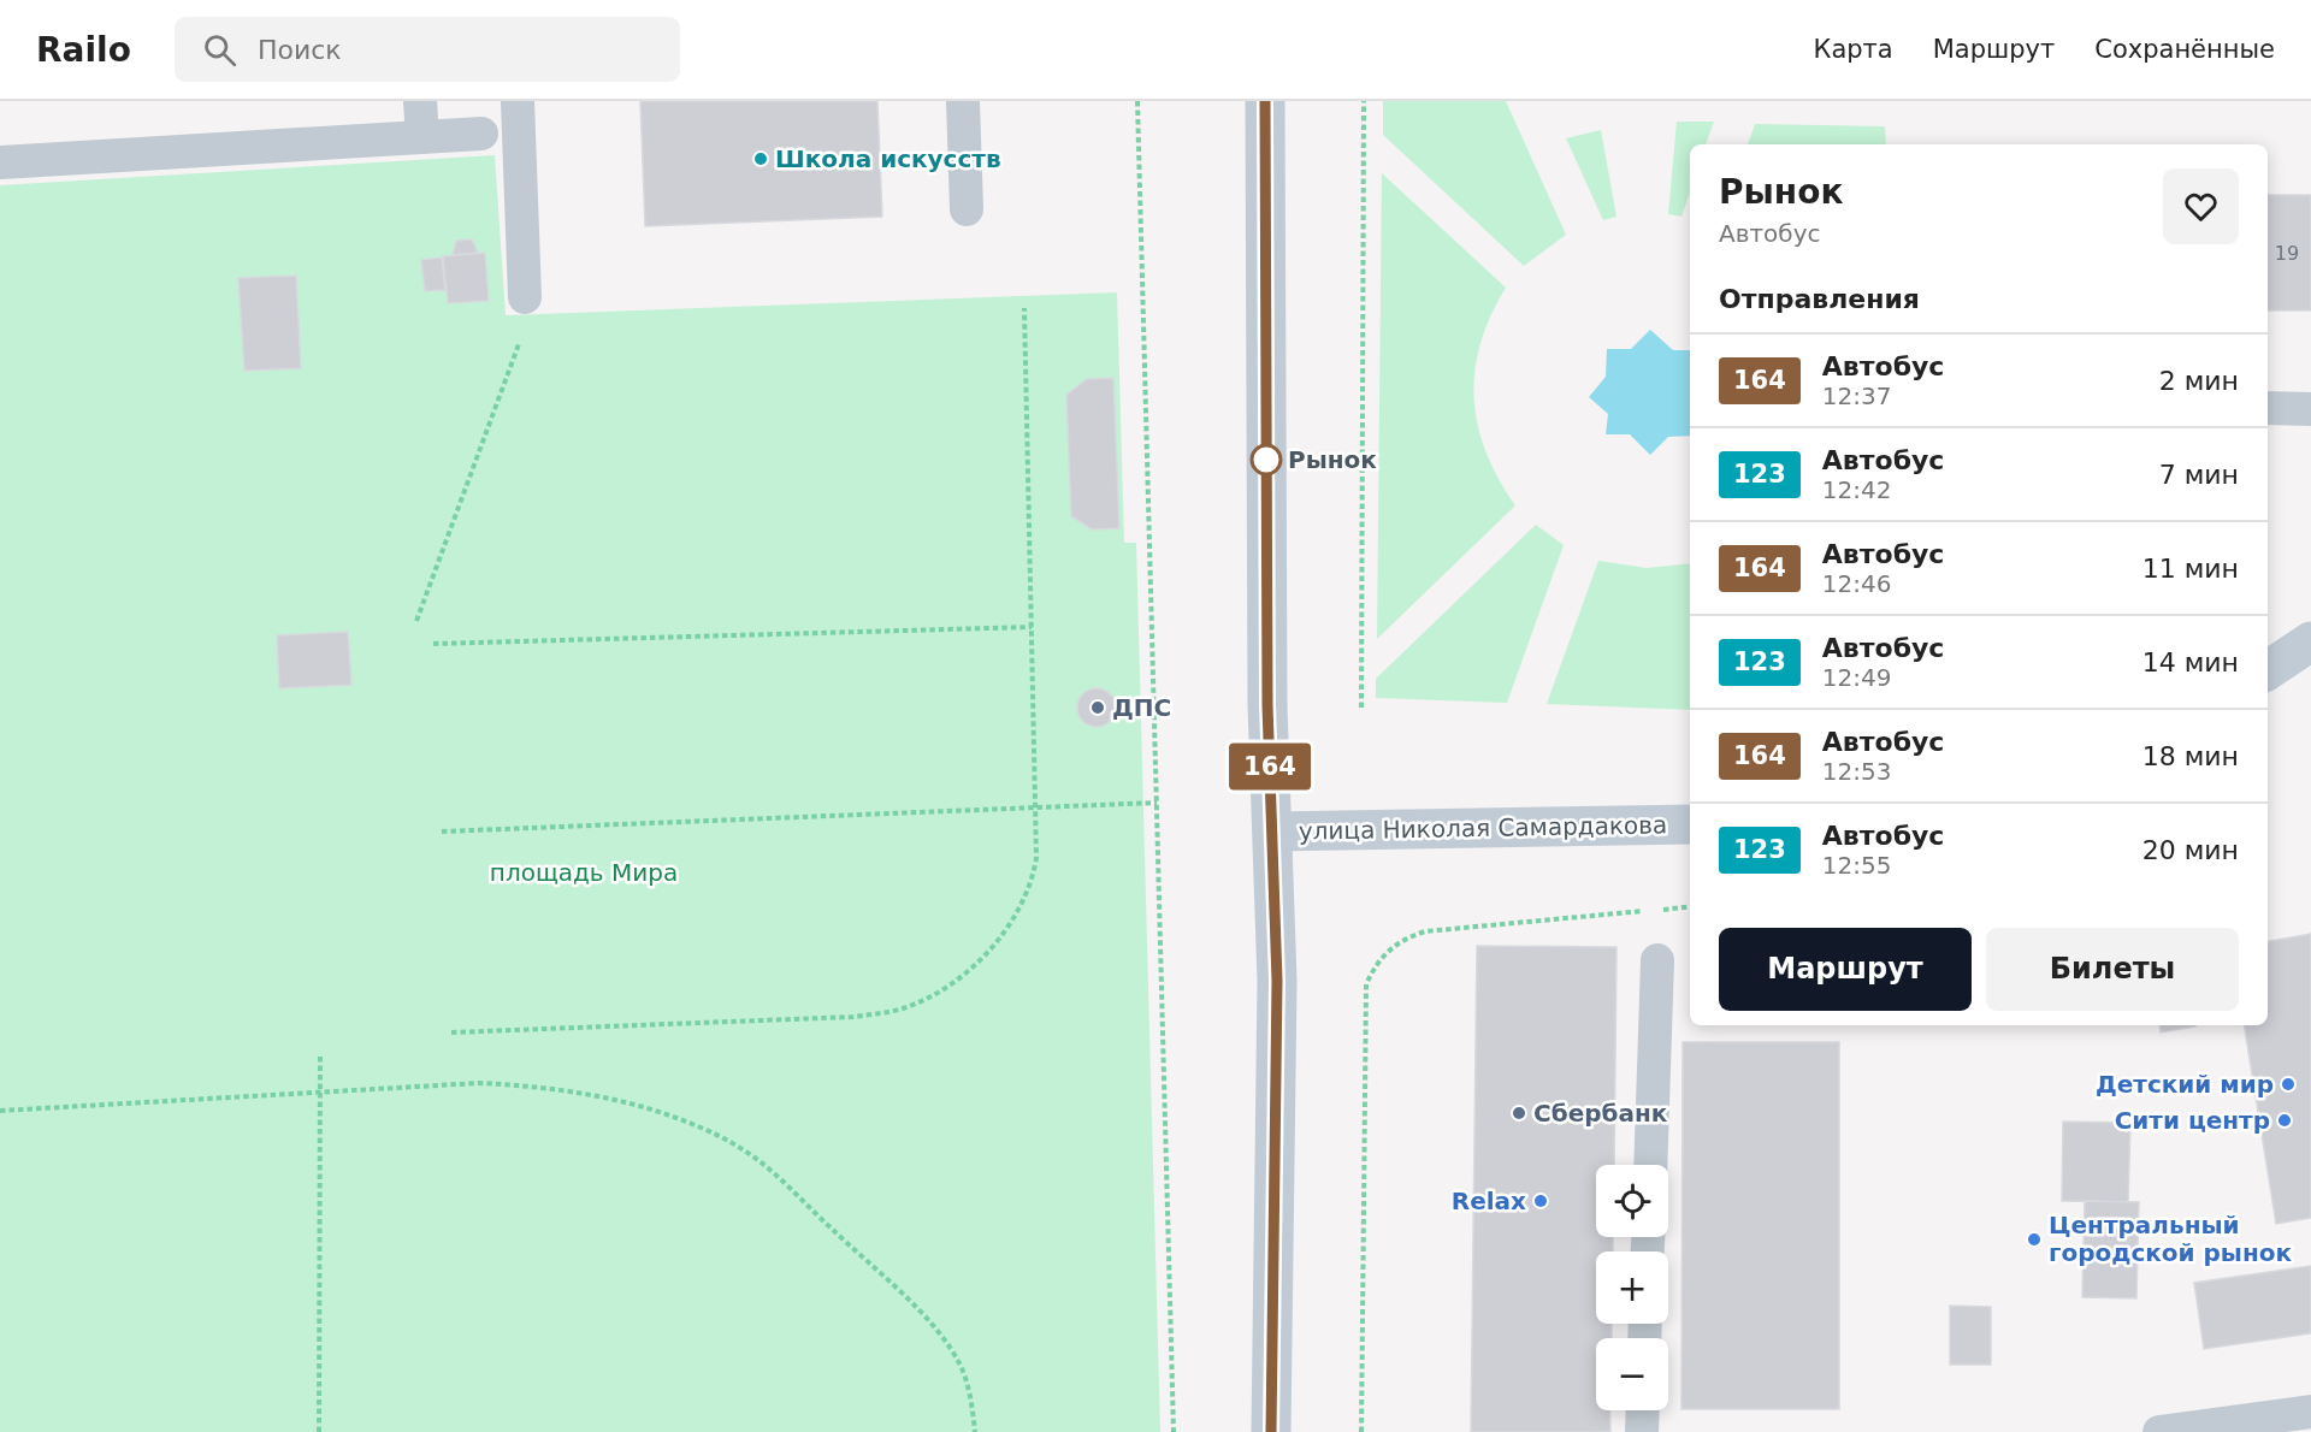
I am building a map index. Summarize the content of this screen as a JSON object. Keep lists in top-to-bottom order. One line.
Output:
{"streets":{"main road":["улица Николая Самардакова"]},"parks":["площадь Мира"],"places":["Школа искусств","Рынок","ДПС","Детский мир","Сбербанк","Сити центр","Relax","Центральный городской рынок"],"lines":["bus line 164"],"house_numbers":["19"],"page":{"header":"Railo","search":"Поиск","nav":["Карта","Маршрут","Сохранённые"],"on_map":"164","heading":[["Рынок","Автобус"],"Отправления"],"list":[{"mark":"164","name":"Автобус","note":"12:37","value":"2 мин"},{"mark":"123","name":"Автобус","note":"12:42","value":"7 мин"},{"mark":"164","name":"Автобус","note":"12:46","value":"11 мин"},{"mark":"123","name":"Автобус","note":"12:49","value":"14 мин"},{"mark":"164","name":"Автобус","note":"12:53","value":"18 мин"},{"mark":"123","name":"Автобус","note":"12:55","value":"20 мин"}],"buttons":["Маршрут","Билеты"],"map_buttons":["+","−"]}}
